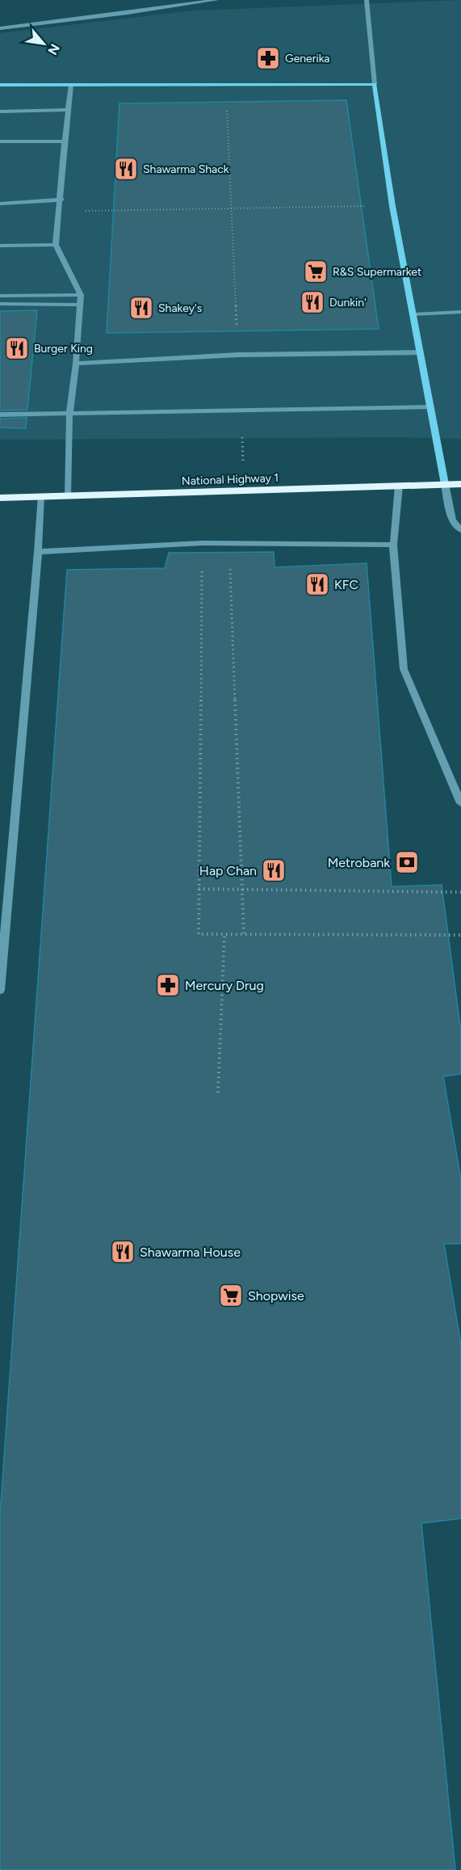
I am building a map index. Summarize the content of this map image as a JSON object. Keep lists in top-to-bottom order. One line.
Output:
{"streets":{"highway":["National Highway 1"]},"places":{"pharmacy":["Generika","Mercury Drug"],"restaurant":["Shawarma Shack","Dunkin'","Shakey's","Burger King","KFC","Hap Chan","Shawarma House"],"supermarket":["R&S Supermarket","Shopwise"],"bank":["Metrobank"]},"north":"bottom right"}
